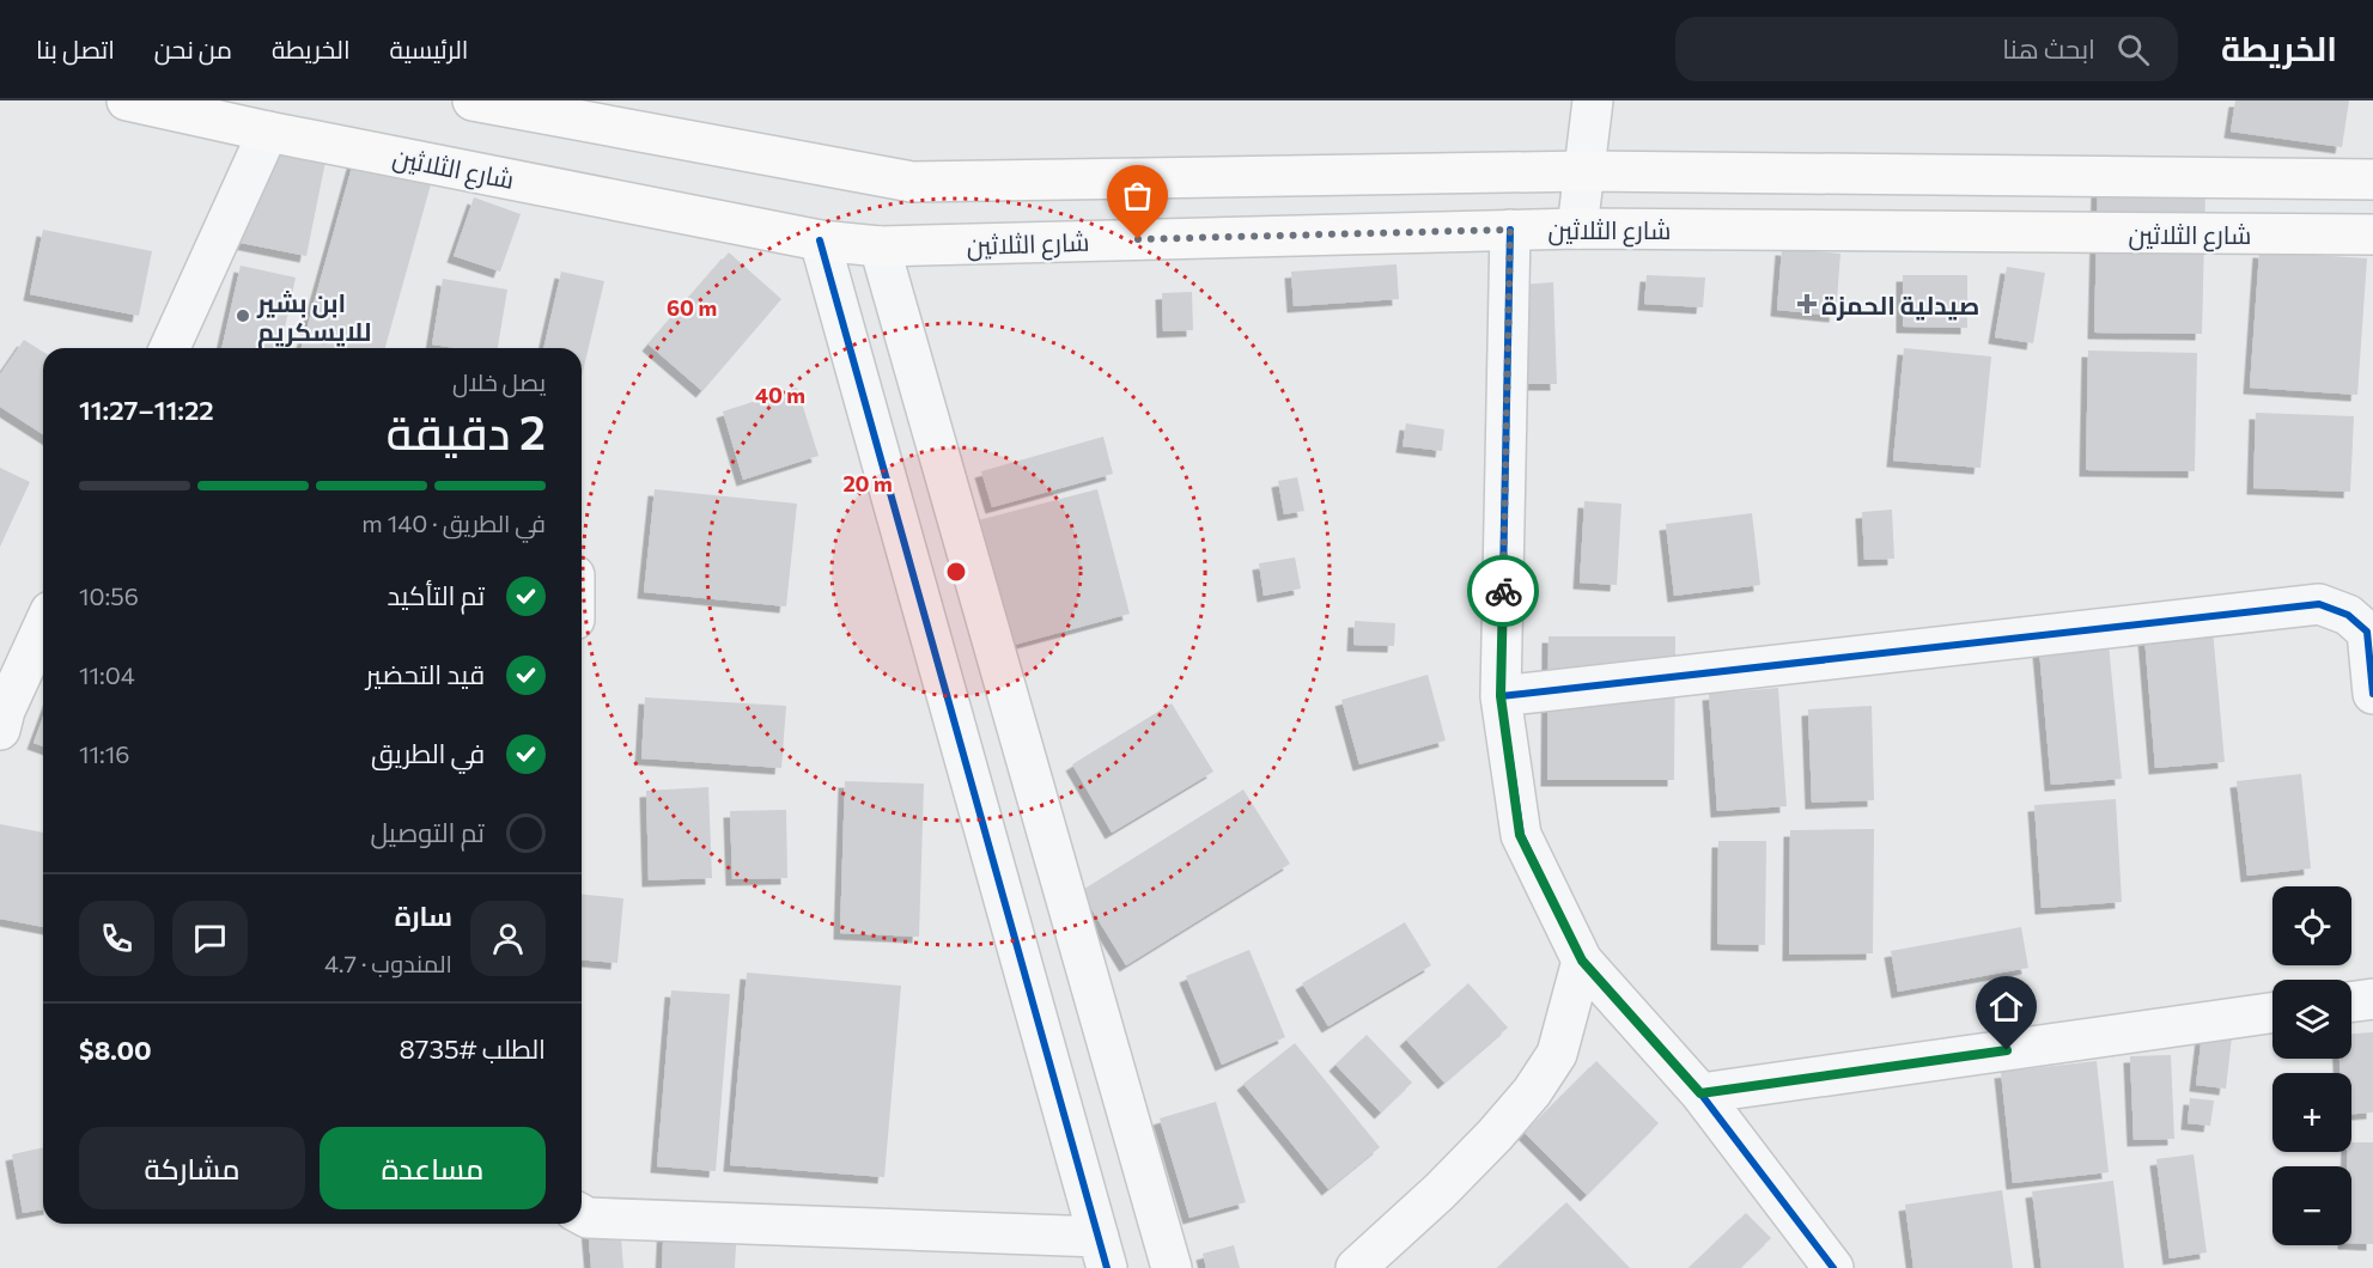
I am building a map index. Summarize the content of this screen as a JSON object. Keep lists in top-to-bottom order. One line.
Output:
{"streets":{"main road":["شارع الثلاثين"]},"places":{"health":["صيدلية الحمزة"],"other":["ابن بشير للايسكريم"]},"page":{"header":"الخريطة","search":"ابحث هنا","nav":["الرئيسية","الخريطة","من نحن","اتصل بنا"],"heading":["2 دقيقة","يصل خلال","11:22–11:27"],"panel":["سارة","المندوب · 4.7","الطلب #8735","$8.00"],"bar":"في الطريق · 140 m","list":[["تم التأكيد","10:56"],["قيد التحضير","11:04"],["في الطريق","11:16"],"تم التوصيل"],"map_buttons":["+","−"],"buttons":["مساعدة","مشاركة"]},"rings":["60 m","40 m","20 m"]}
